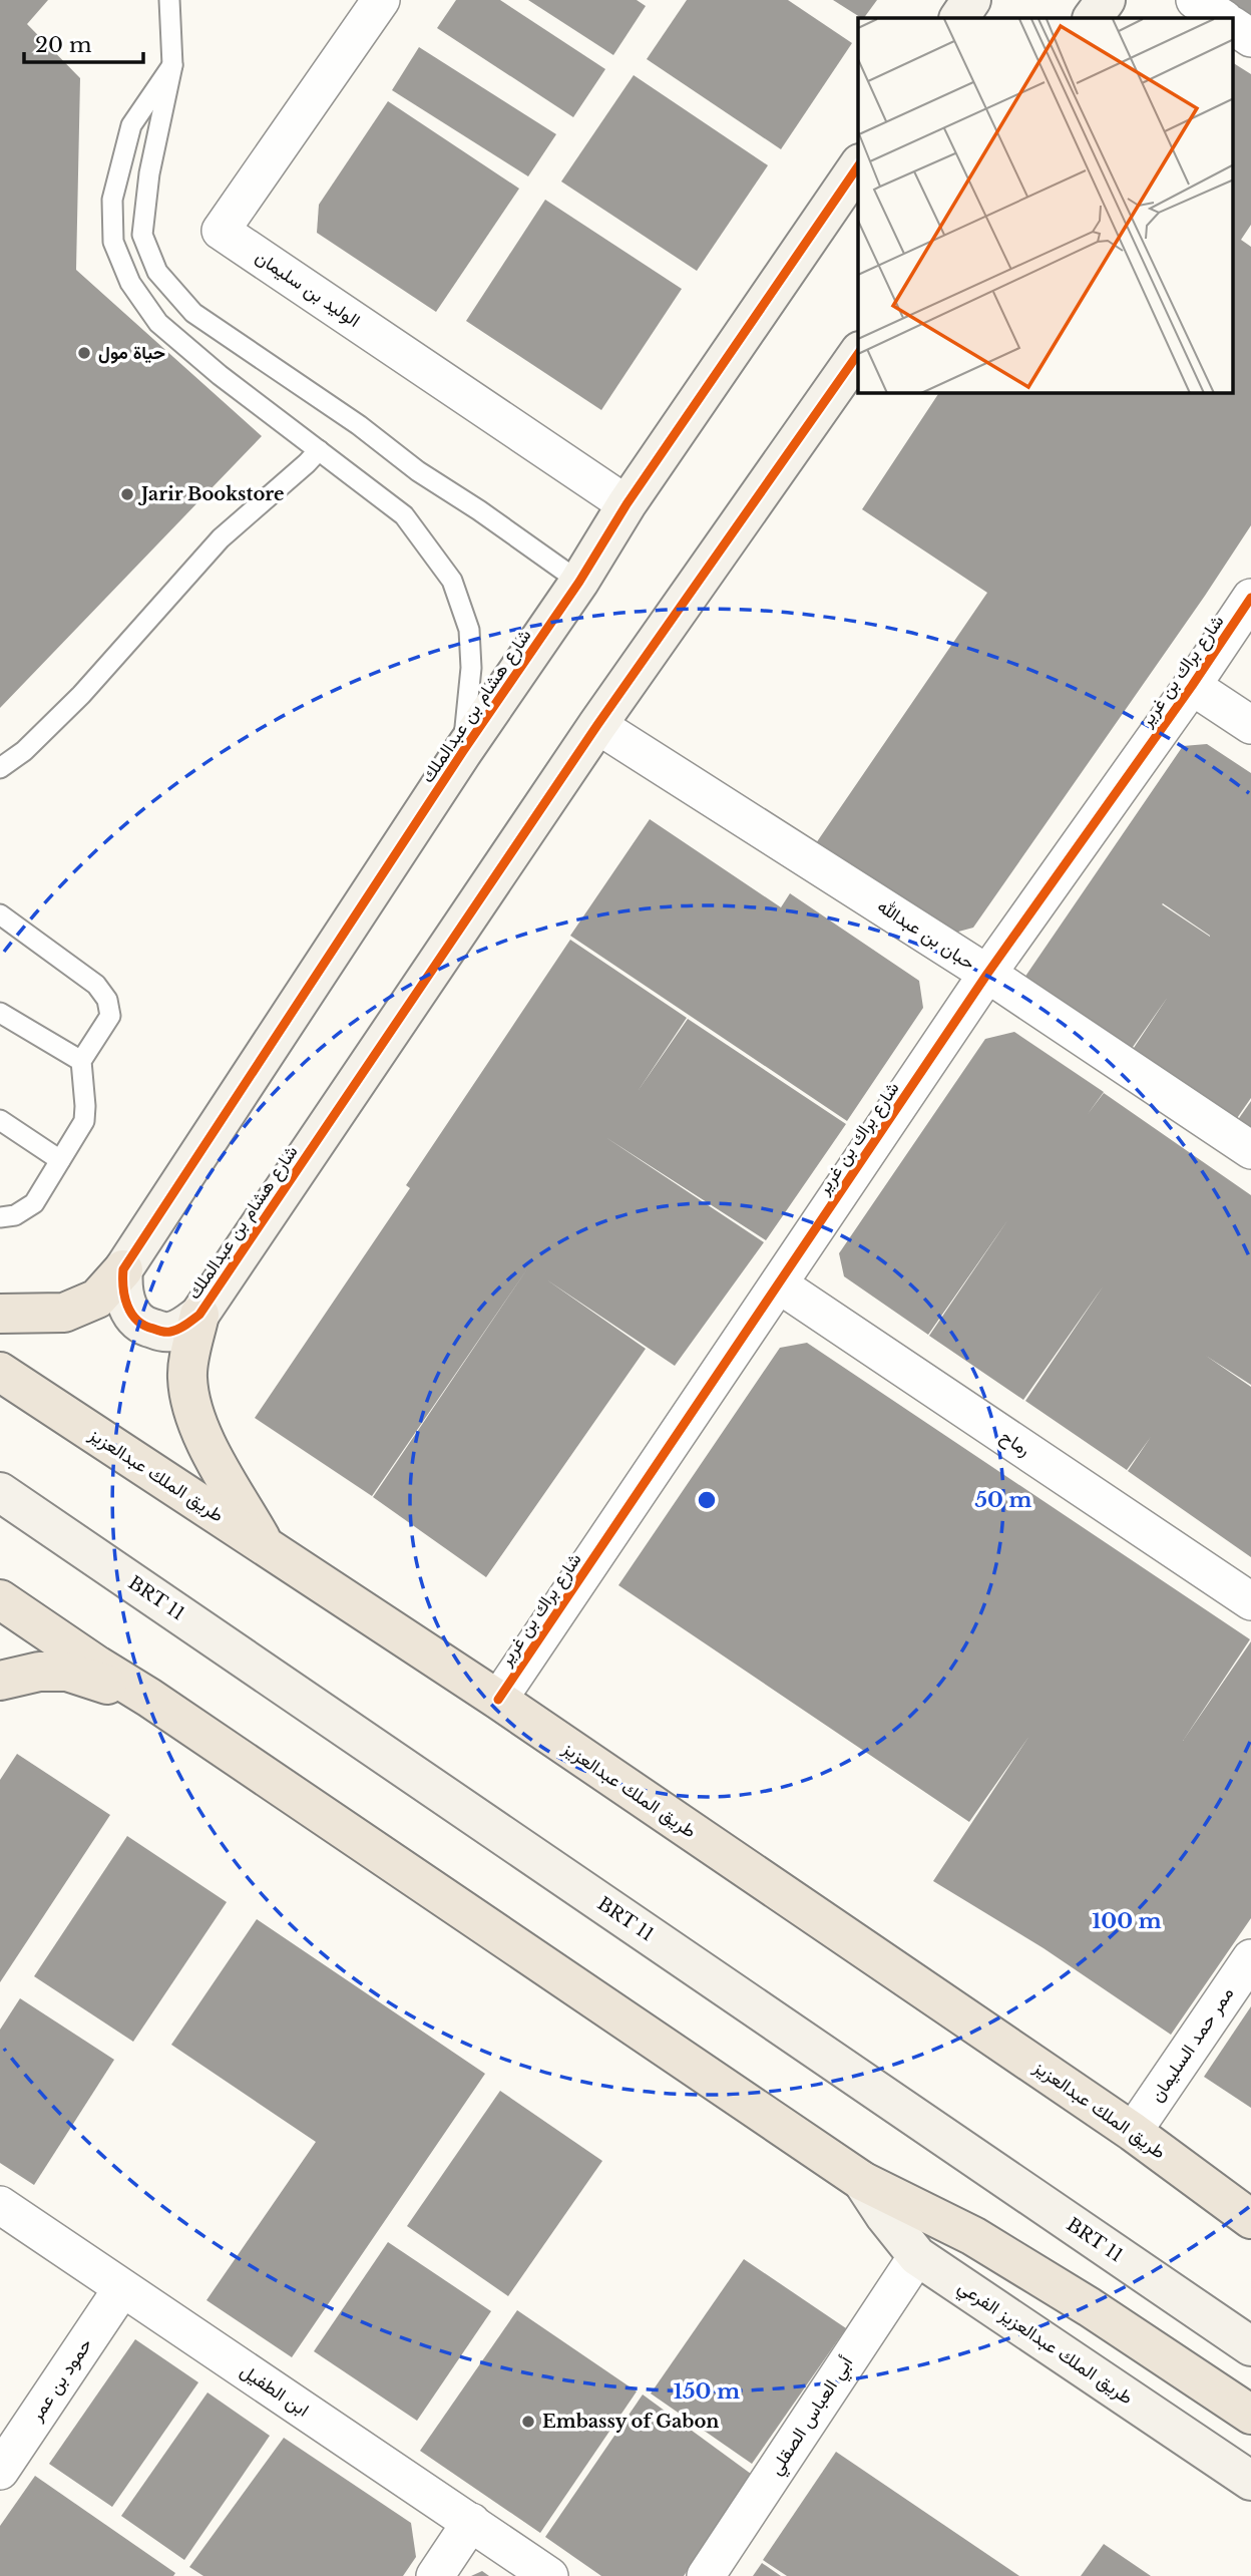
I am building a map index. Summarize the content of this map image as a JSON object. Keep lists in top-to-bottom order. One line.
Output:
{"streets":{"main road":["طريق الملك عبدالعزيز"],"street":["الوليد بن سليمان","شارع براك بن غرير","شارع هشام بن عبدالملك","حبان بن عبدالله","رماح","BRT 11","ممر حمد السليمان","طريق الملك عبدالعزيز الفرعي","حمود بن عمر","ابن الطفيل","أبي العباس الصقلي"]},"crossings":[["الوليد بن سليمان","شارع هشام بن عبدالملك"],["شارع براك بن غرير","حبان بن عبدالله"],["شارع براك بن غرير","رماح"],["شارع براك بن غرير","طريق الملك عبدالعزيز"],["شارع هشام بن عبدالملك","حبان بن عبدالله"],["طريق الملك عبدالعزيز","ممر حمد السليمان"],["طريق الملك عبدالعزيز الفرعي","أبي العباس الصقلي"],["حمود بن عمر","ابن الطفيل"]],"places":["حياة مول","Jarir Bookstore","Embassy of Gabon"],"scale_bar":"20 m","rings":["50 m","100 m","150 m"]}
